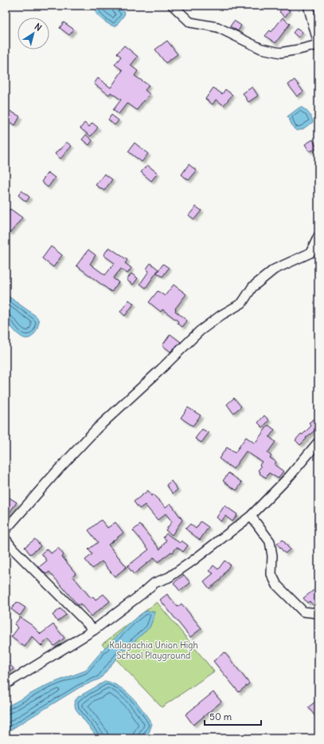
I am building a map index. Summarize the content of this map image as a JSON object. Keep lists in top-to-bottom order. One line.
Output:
{"parks":["Kalagachia Union High School Playground"],"scale_bar":"50 m","north":"top right"}
